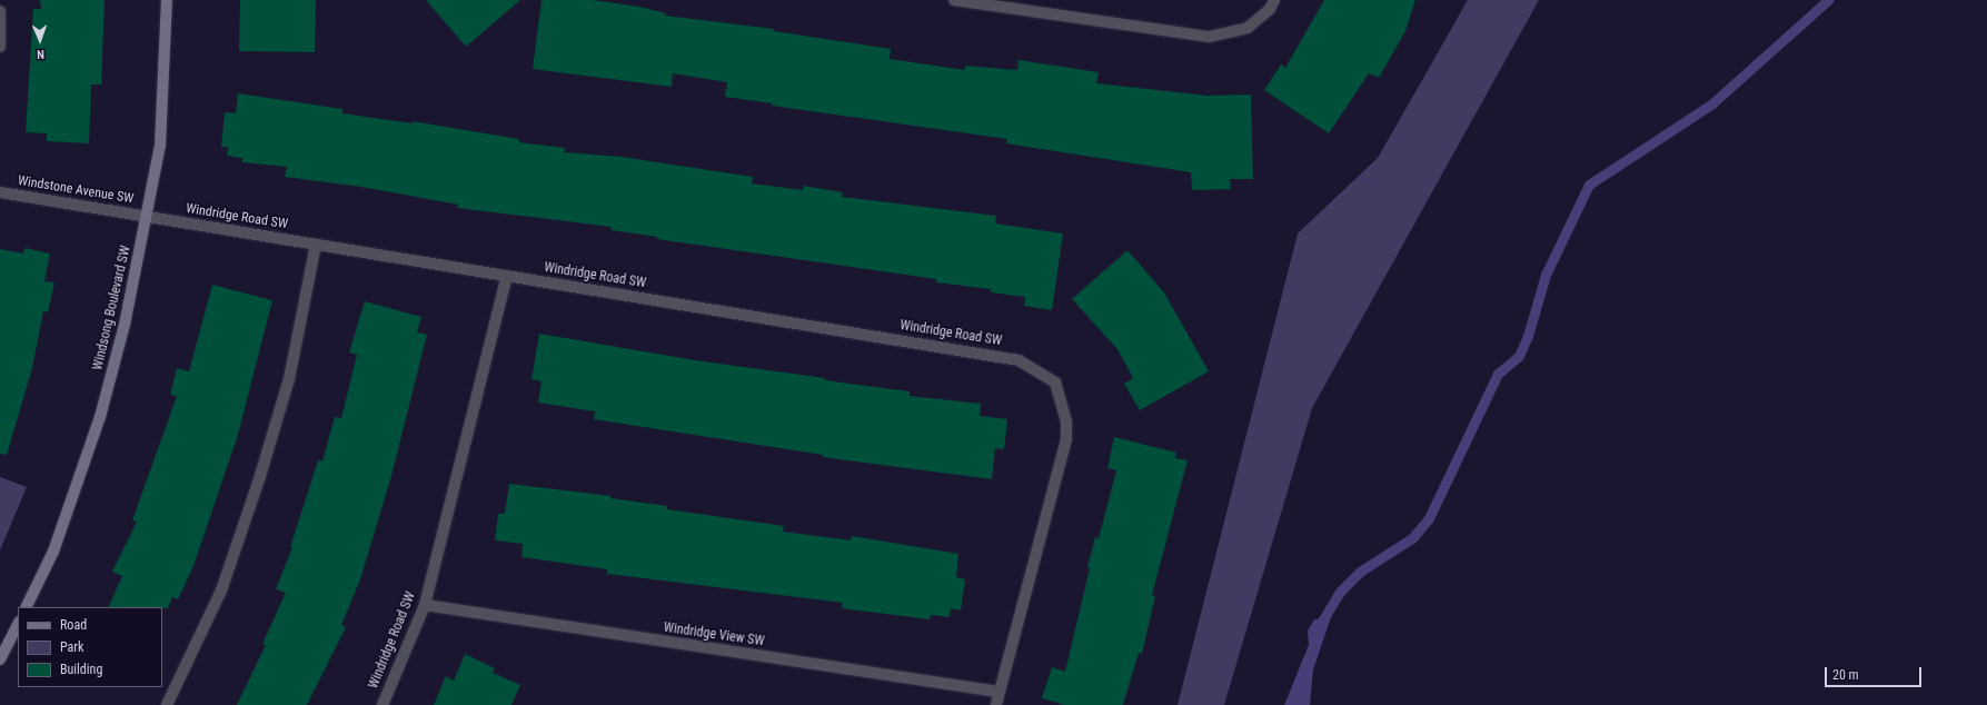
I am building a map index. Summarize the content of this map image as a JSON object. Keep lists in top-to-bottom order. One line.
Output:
{"streets":{"street":["Windstone Avenue SW","Windridge Road SW","Windsong Boulevard SW","Windridge View SW"]},"crossings":[["Windstone Avenue SW","Windridge Road SW"],["Windstone Avenue SW","Windsong Boulevard SW"],["Windridge Road SW","Windsong Boulevard SW"],["Windridge Road SW","Windridge View SW"]],"legend":["Road","Park","Building"],"scale_bar":"20 m","north":"bottom"}
